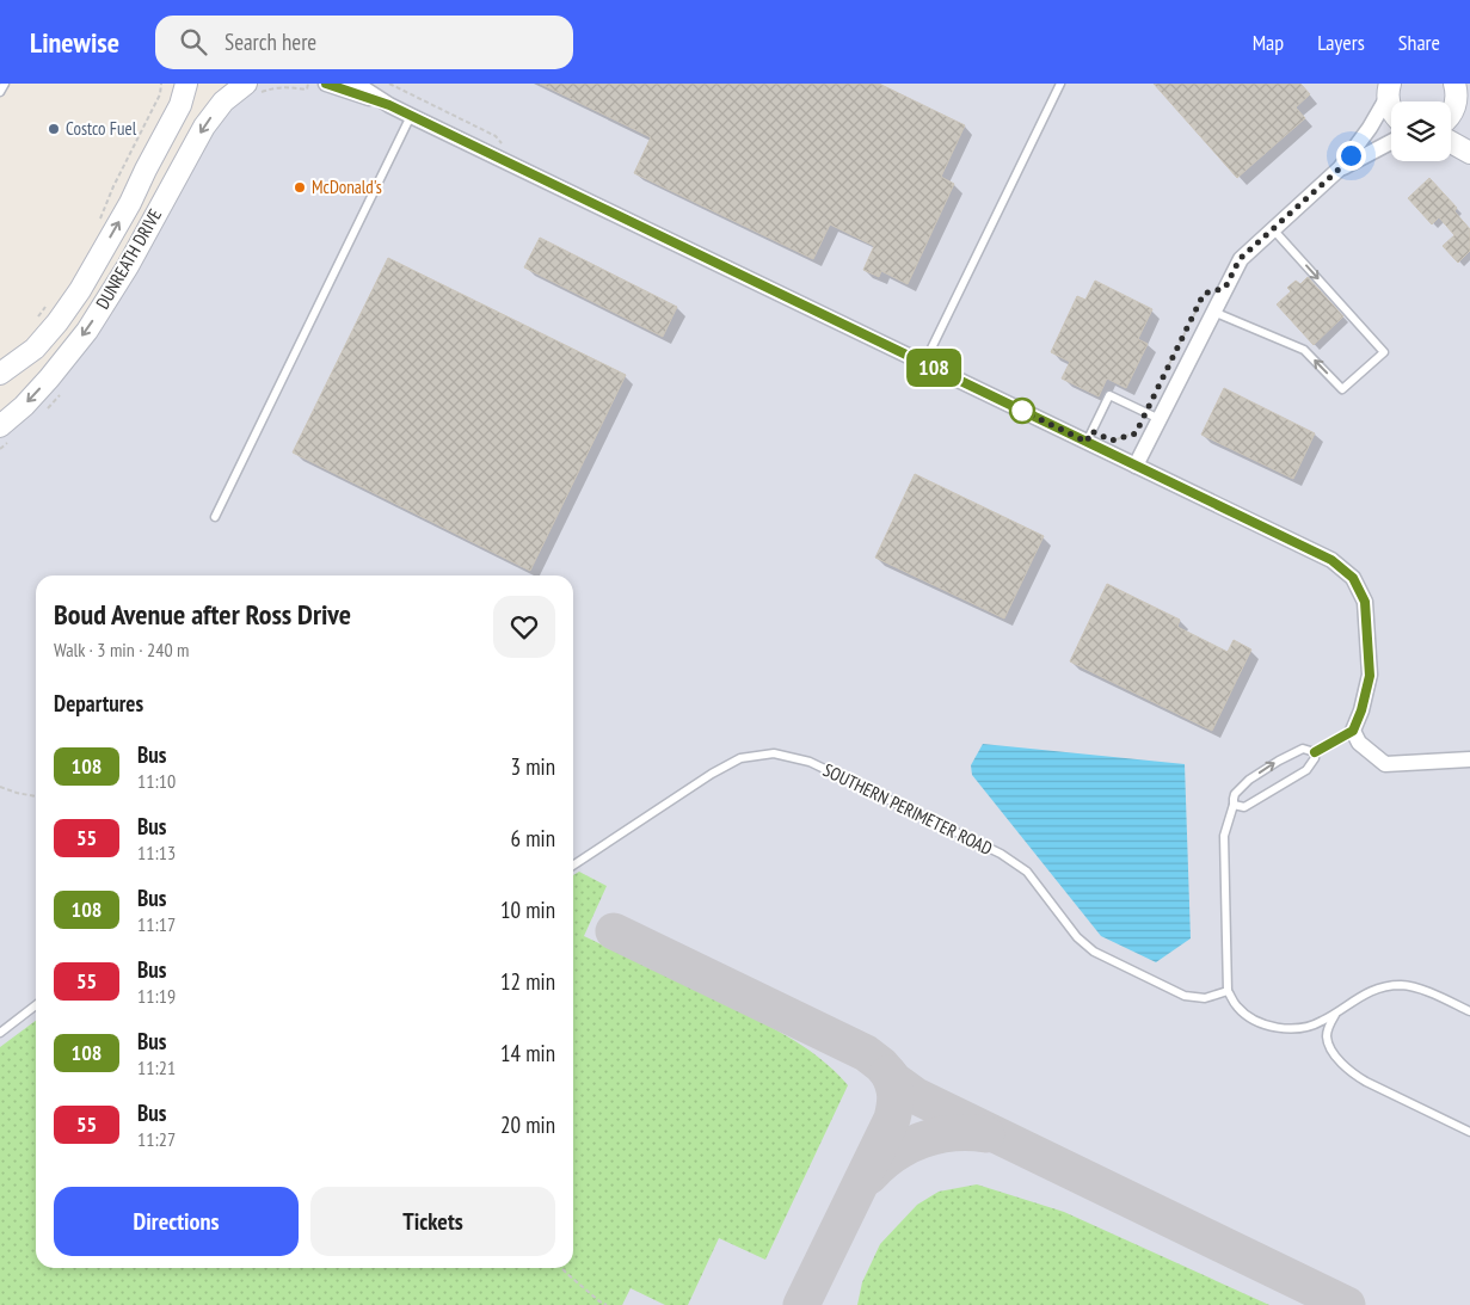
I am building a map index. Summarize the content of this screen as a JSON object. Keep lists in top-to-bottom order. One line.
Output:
{"streets":{"main road":["DUNREATH DRIVE"],"lane":["SOUTHERN PERIMETER ROAD"]},"places":["Costco Fuel","McDonald's"],"lines":["bus line 108"],"page":{"header":"Linewise","search":"Search here","nav":["Map","Layers","Share"],"on_map":"108","heading":[["Boud Avenue after Ross Drive","Walk · 3 min · 240 m"],"Departures"],"list":[{"mark":"108","name":"Bus","note":"11:10","value":"3 min"},{"mark":"55","name":"Bus","note":"11:13","value":"6 min"},{"mark":"108","name":"Bus","note":"11:17","value":"10 min"},{"mark":"55","name":"Bus","note":"11:19","value":"12 min"},{"mark":"108","name":"Bus","note":"11:21","value":"14 min"},{"mark":"55","name":"Bus","note":"11:27","value":"20 min"}],"buttons":["Directions","Tickets"]}}
